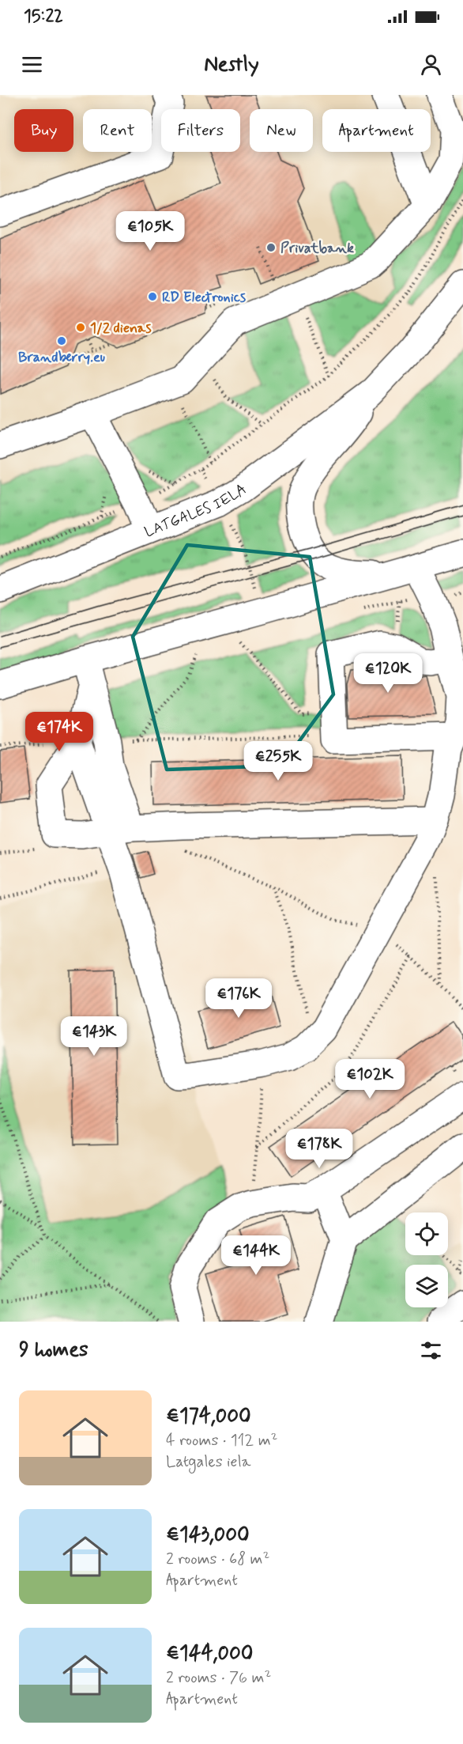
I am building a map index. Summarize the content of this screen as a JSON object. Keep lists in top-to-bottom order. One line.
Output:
{"streets":{"main road":["LATGALES IELA"]},"places":["Privatbank","RD Electronics","1/2 dienas","Brandberry.eu"],"page":{"status":"15:22","header":"Nestly","chip":["Buy","Rent","Filters","New","Apartment"],"price":["€105K","€120K","€174K","€255K","€176K","€143K","€102K","€178K","€144K"],"heading":"9 homes","list":[{"name":"€174,000","note":"4 rooms · 112 m² · Latgales iela"},{"name":"€143,000","note":"2 rooms · 68 m² · Apartment"},{"name":"€144,000","note":"2 rooms · 76 m² · Apartment"}]}}
